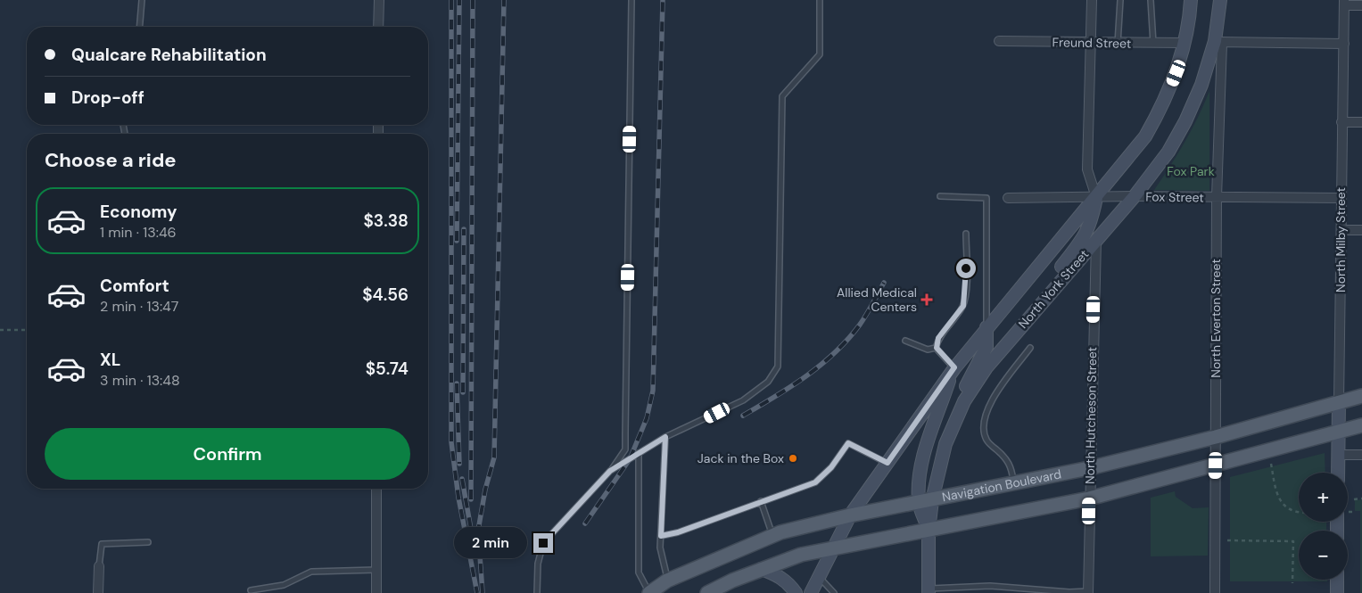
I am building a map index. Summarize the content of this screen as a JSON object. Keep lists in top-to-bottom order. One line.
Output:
{"streets":{"main road":["North Milby Street","North York Street","Navigation Boulevard"],"street":["Freund Street","Fox Street","North Everton Street","North Hutcheson Street"]},"crossings":[["Fox Street","North Milby Street"],["Fox Street","North York Street"],["Fox Street","North Everton Street"],["North Milby Street","Navigation Boulevard"],["North York Street","North Everton Street"],["North York Street","North Hutcheson Street"],["North York Street","Navigation Boulevard"],["North Everton Street","Navigation Boulevard"],["North Hutcheson Street","Navigation Boulevard"]],"parks":["Fox Park"],"places":{"health":["Allied Medical Centers"],"other":["Jack in the Box"]},"page":{"banner":["Qualcare Rehabilitation","Drop-off"],"heading":"Choose a ride","list":[{"name":"Economy","note":"1 min · 13:46","value":"$3.38"},{"name":"Comfort","note":"2 min · 13:47","value":"$4.56"},{"name":"XL","note":"3 min · 13:48","value":"$5.74"}],"buttons":"Confirm","map_buttons":["+","−"],"bubble":"2 min"}}
